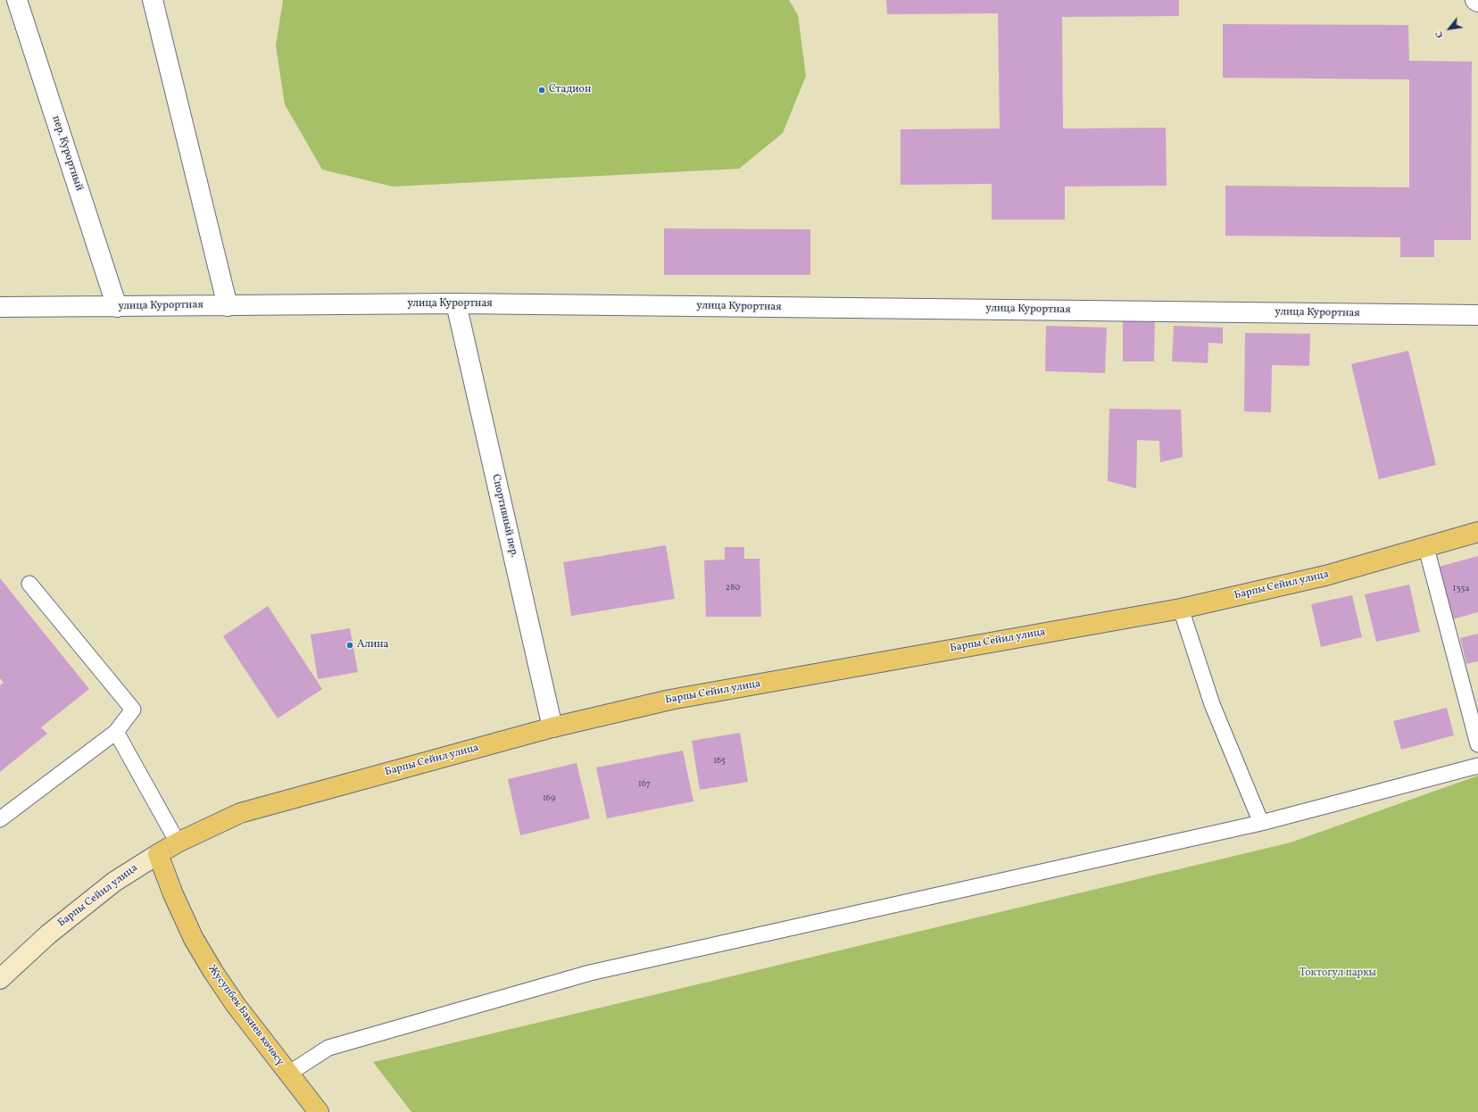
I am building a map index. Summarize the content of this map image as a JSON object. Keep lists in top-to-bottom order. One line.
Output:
{"streets":{"main road":["Барпы Сейил улица","Жусупбек Бакиев көчөсү"],"street":["пер. Курортный","улица Курортная","Спортивный пер."]},"crossings":[["пер. Курортный","улица Курортная"],["улица Курортная","Спортивный пер."],["Спортивный пер.","Барпы Сейил улица"],["Барпы Сейил улица","Жусупбек Бакиев көчөсү"]],"parks":["Токтогул паркы"],"places":["Стадион","Алина"],"house_numbers":["280","135а","165","167","169"],"north":"bottom left"}
